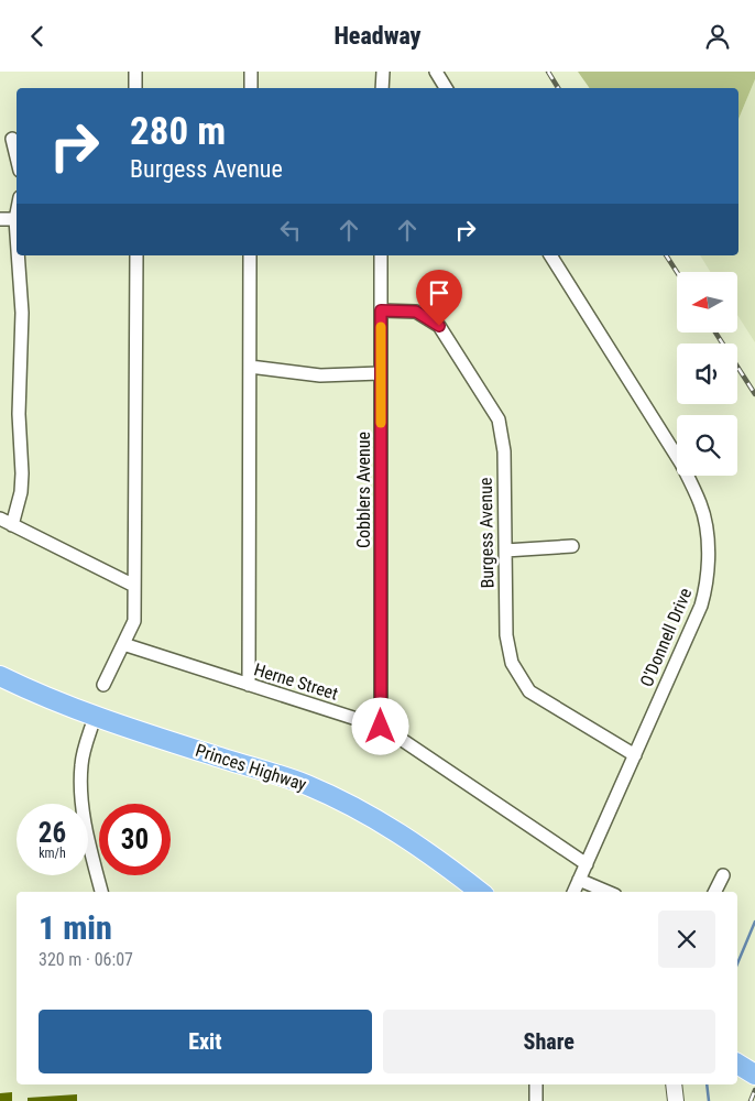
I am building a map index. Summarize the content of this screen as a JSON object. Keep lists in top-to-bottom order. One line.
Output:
{"streets":{"main road":["Princes Highway"],"street":["Cobblers Avenue","Burgess Avenue","O'Donnell Drive","Herne Street"]},"crossings":[["Cobblers Avenue","Burgess Avenue"],["Cobblers Avenue","Herne Street"],["Burgess Avenue","O'Donnell Drive"],["O'Donnell Drive","Herne Street"]],"north":"left","page":{"header":"Headway","turn":["280 m","Burgess Avenue"],"speed":"26 km/h","limit":"30","heading":["1 min","320 m · 06:07"],"buttons":["Exit","Share"]}}
